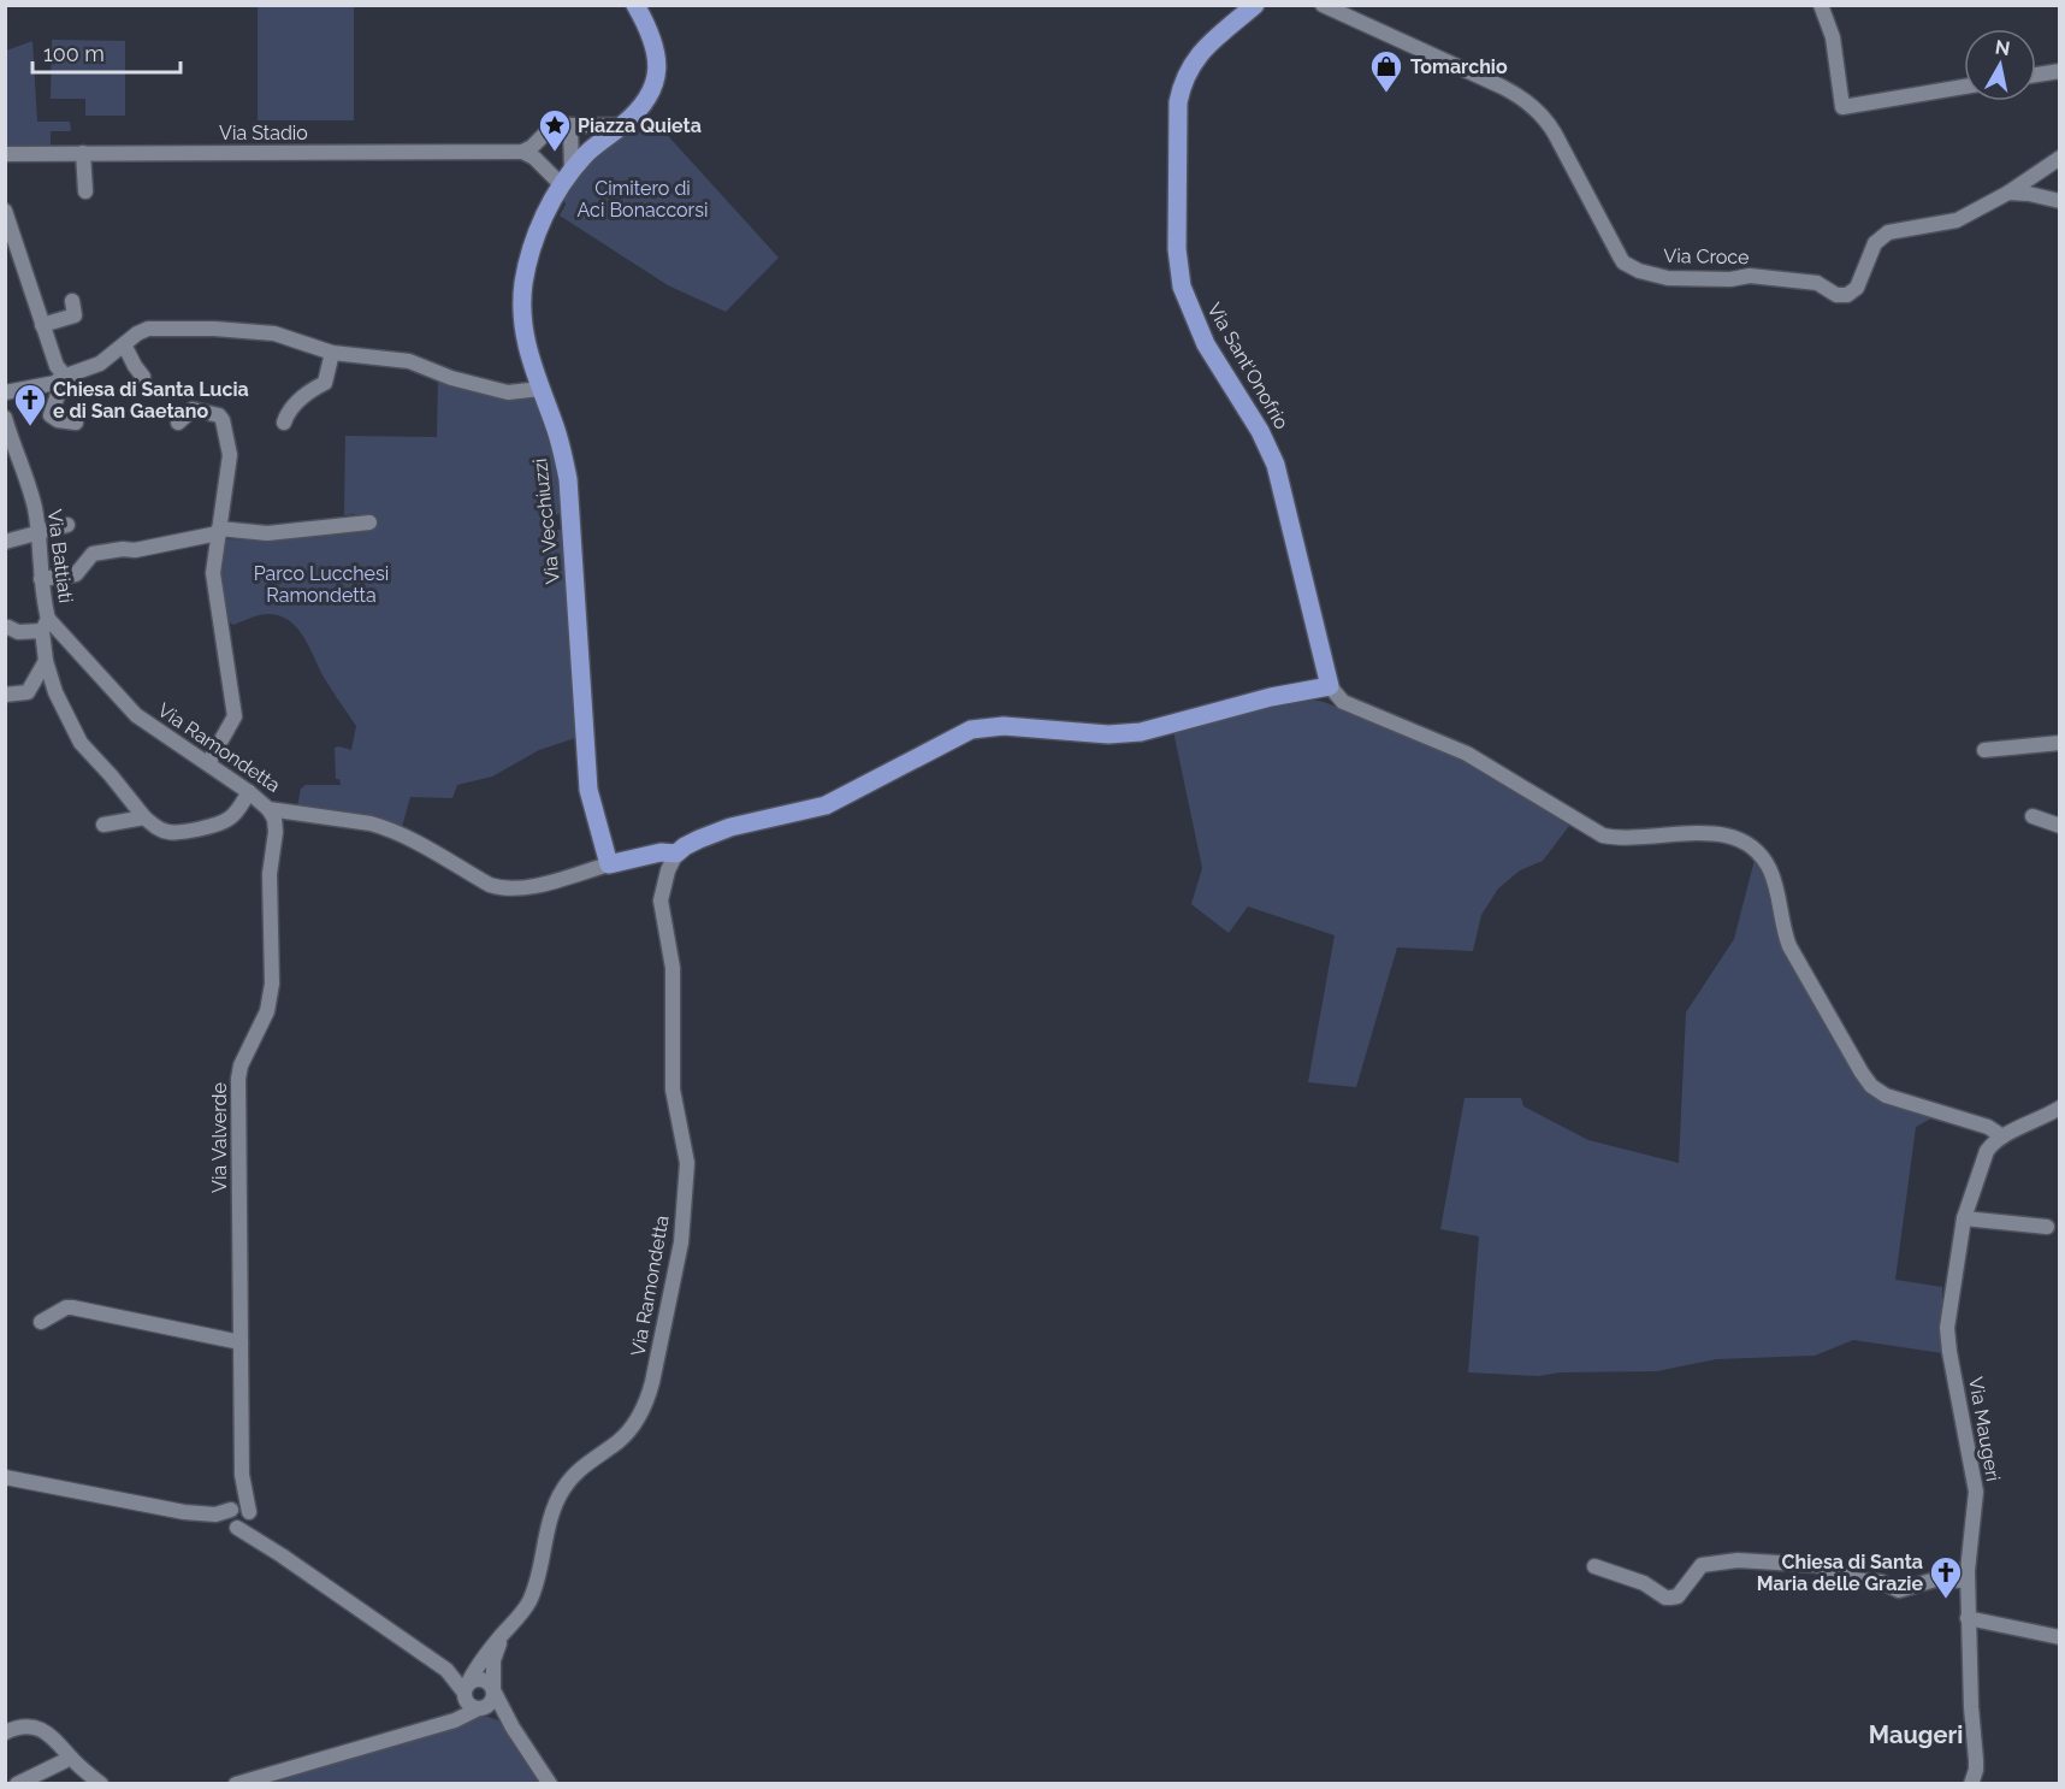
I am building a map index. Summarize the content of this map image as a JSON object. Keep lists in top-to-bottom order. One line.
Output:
{"streets":{"main road":["Via Sant'Onofrio","Via Vecchiuzzi"],"street":["Via Stadio","Via Croce","Via Battiati","Via Ramondetta","Via Valverde","Via Maugeri"]},"crossings":[["Via Vecchiuzzi","Via Ramondetta"],["Via Battiati","Via Ramondetta"],["Via Ramondetta","Via Valverde"]],"districts":["Maugeri"],"parks":["Cimitero di Aci Bonaccorsi","Parco Lucchesi Ramondetta"],"places":{"shop":["Tomarchio"],"place":["Piazza Quieta"],"church":["Chiesa di Santa Lucia e di San Gaetano","Chiesa di Santa Maria delle Grazie"]},"scale_bar":"100 m","north":"top"}
